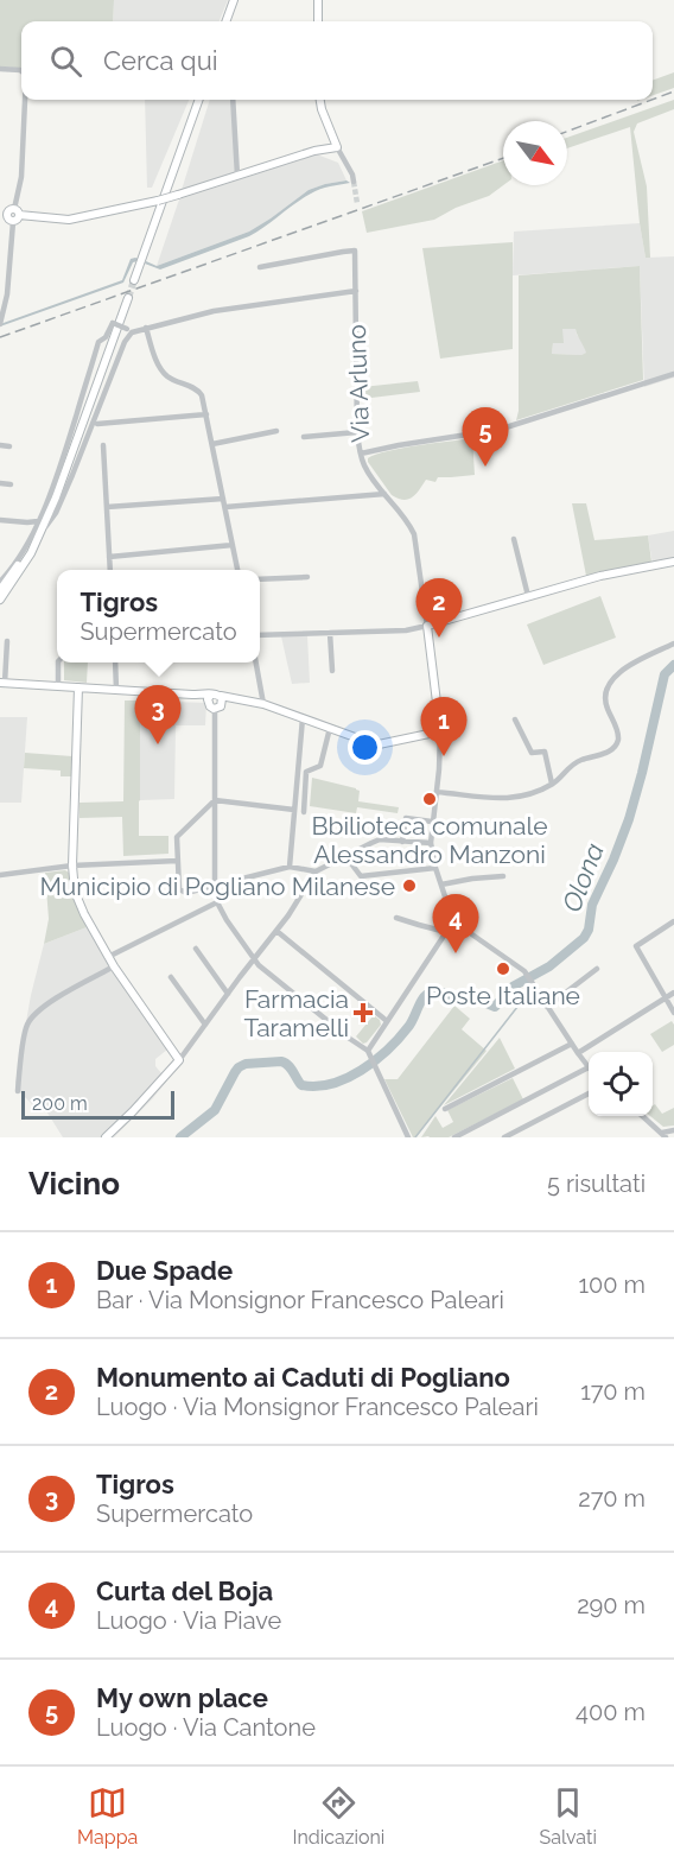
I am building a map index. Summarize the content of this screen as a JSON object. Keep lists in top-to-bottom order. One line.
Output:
{"streets":{"street":["Via Arluno"]},"water":["Olona"],"places":{"other":["Bbilioteca comunale Alessandro Manzoni","Municipio di Pogliano Milanese","Poste Italiane"],"health":["Farmacia Taramelli"]},"scale_bar":"200 m","north":"bottom right","page":{"search":"Cerca qui","pins":["5","2","3","1","4"],"popup":["Tigros","Supermercato"],"scale":"200 m","heading":["Vicino","5 risultati"],"list":[{"mark":"1","name":"Due Spade","note":"Bar · Via Monsignor Francesco Paleari","value":"100 m"},{"mark":"2","name":"Monumento ai Caduti di Pogliano","note":"Luogo · Via Monsignor Francesco Paleari","value":"170 m"},{"mark":"3","name":"Tigros","note":"Supermercato","value":"270 m"},{"mark":"4","name":"Curta del Boja","note":"Luogo · Via Piave","value":"290 m"},{"mark":"5","name":"My own place","note":"Luogo · Via Cantone","value":"400 m"}],"nav":["Mappa","Indicazioni","Salvati"]}}
